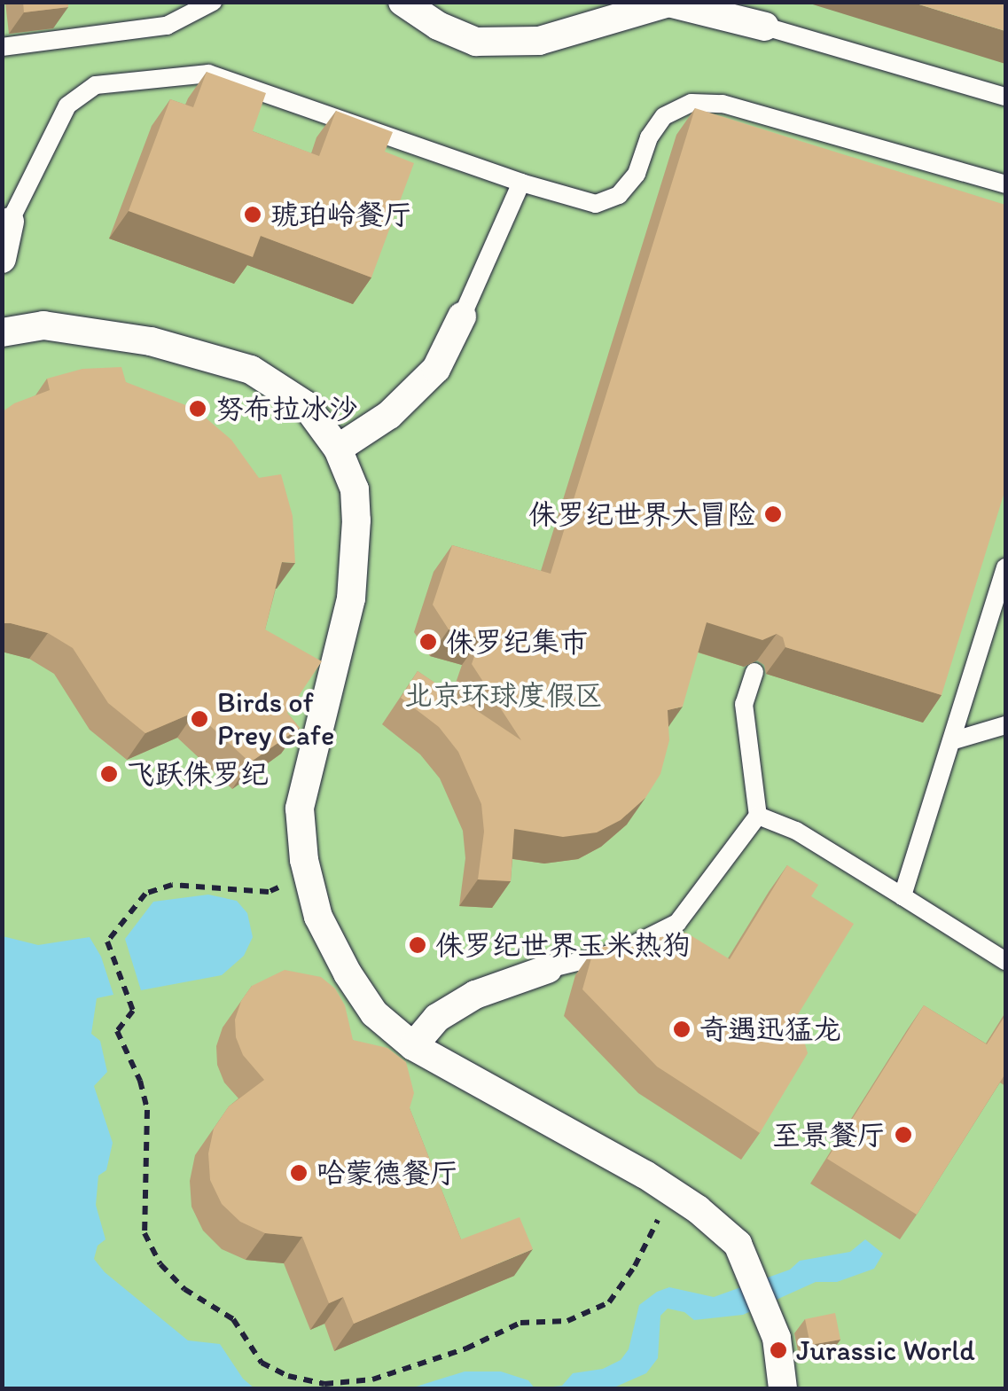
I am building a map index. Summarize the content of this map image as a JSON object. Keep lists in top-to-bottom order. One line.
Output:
{"parks":["北京环球度假区"],"places":["琥珀岭餐厅","努布拉冰沙","侏罗纪世界大冒险","侏罗纪集市","Birds of Prey Cafe","飞跃侏罗纪","侏罗纪世界玉米热狗","奇遇迅猛龙","至景餐厅","哈蒙德餐厅","Jurassic World"]}
